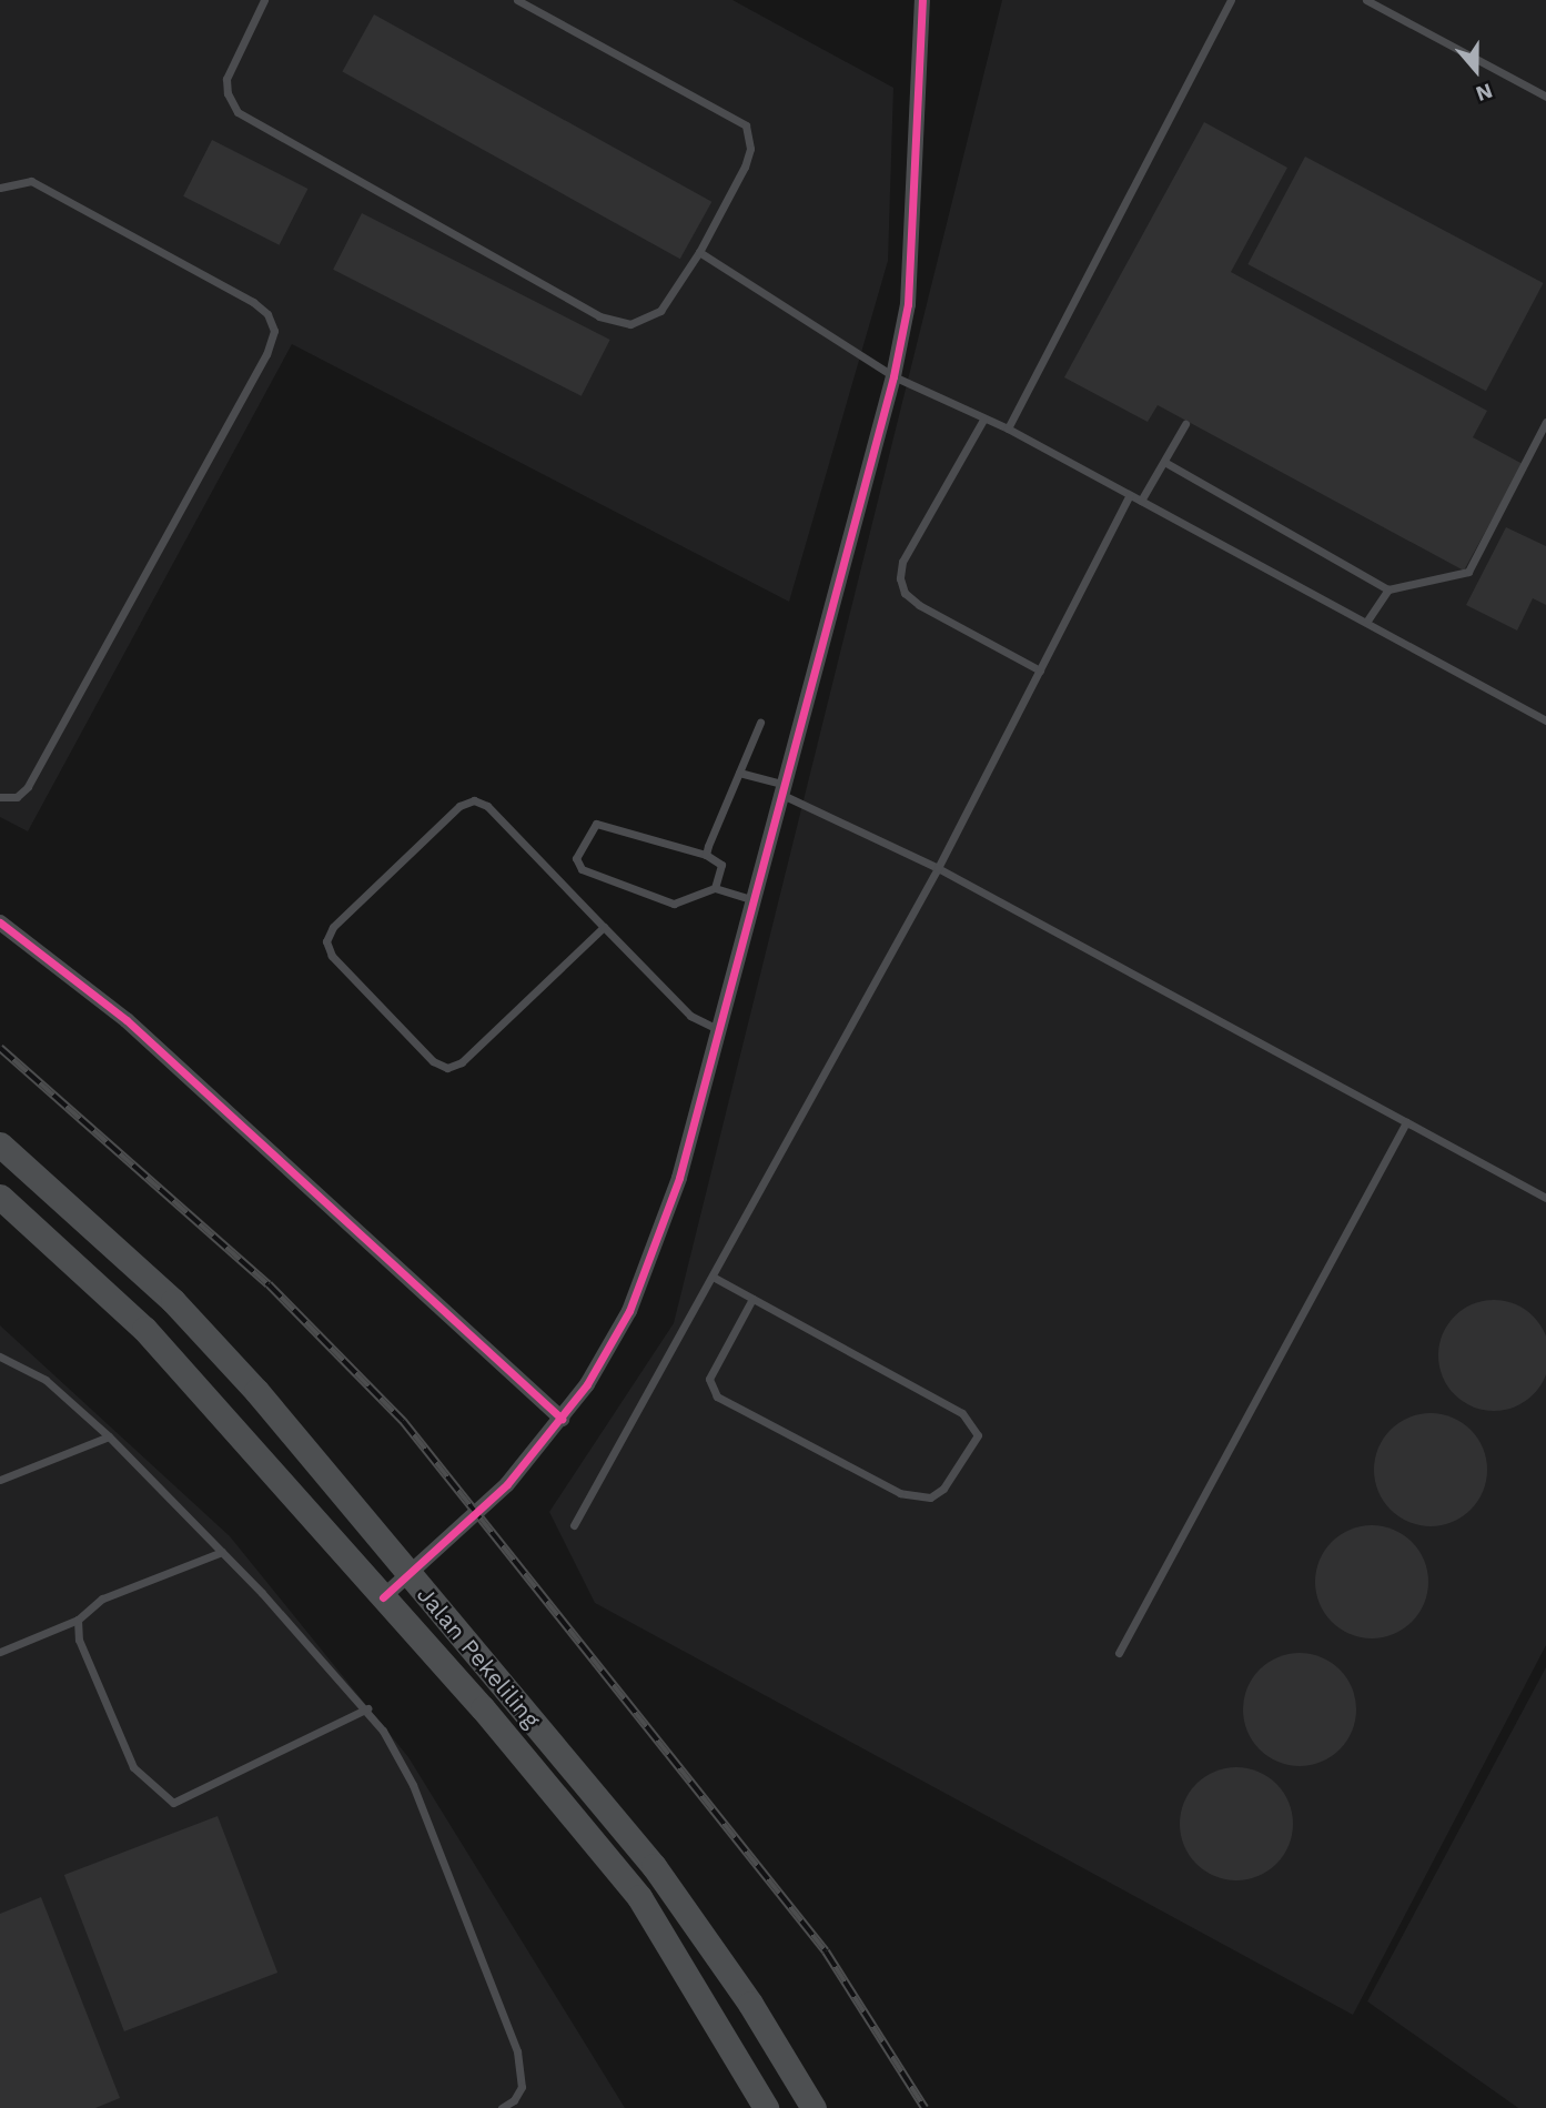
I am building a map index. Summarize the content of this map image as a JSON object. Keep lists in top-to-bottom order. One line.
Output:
{"streets":{"main road":["Jalan Pekeliling"]},"north":"bottom"}
